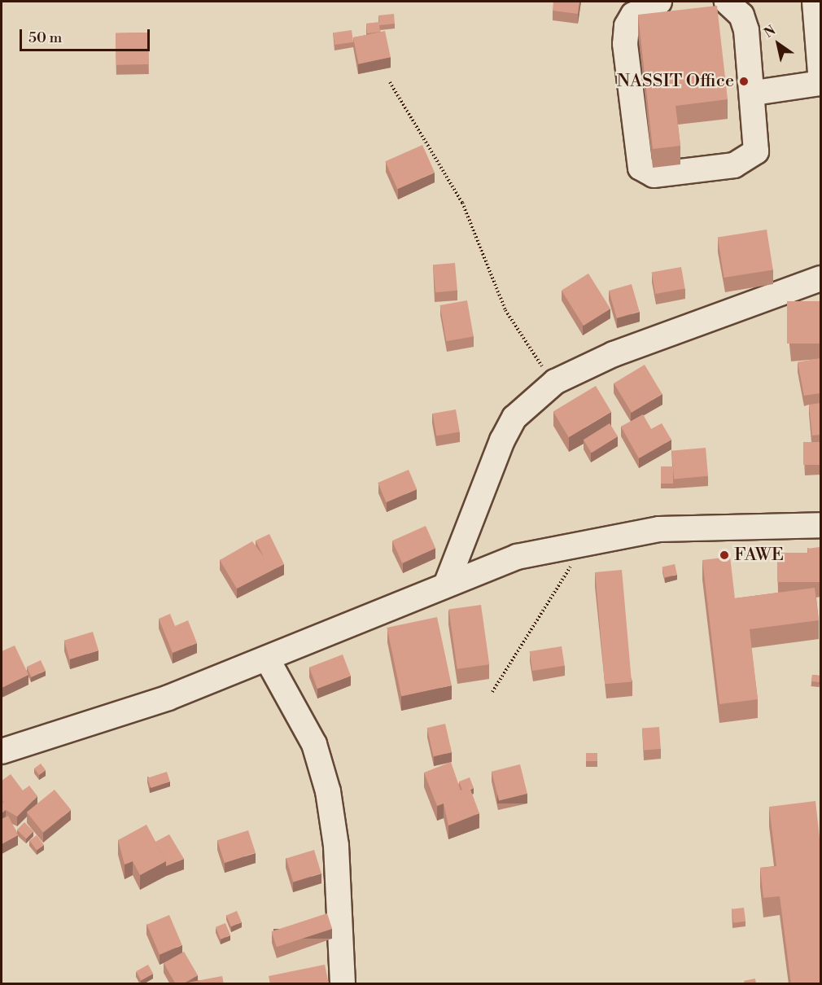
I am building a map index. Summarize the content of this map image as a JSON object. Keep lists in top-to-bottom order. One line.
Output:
{"places":["NASSIT Office","FAWE"],"scale_bar":"50 m","north":"top left"}
